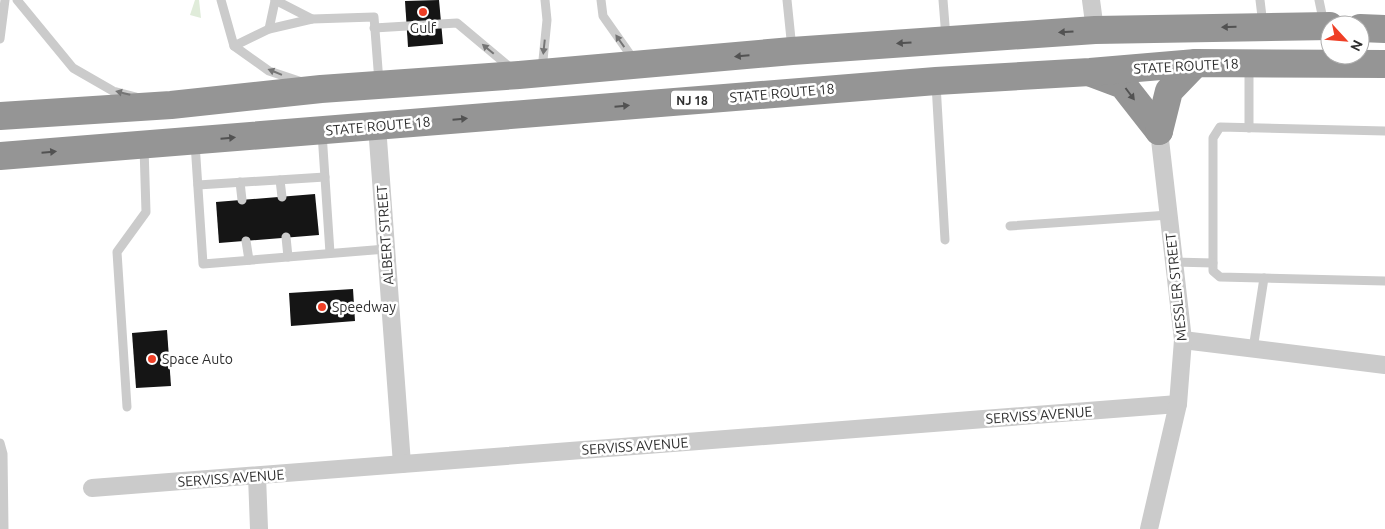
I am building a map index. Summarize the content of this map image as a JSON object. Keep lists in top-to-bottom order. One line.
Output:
{"streets":{"highway":["STATE ROUTE 18","NJ 18"],"street":["ALBERT STREET","MESSLER STREET","SERVISS AVENUE"]},"crossings":[["STATE ROUTE 18","ALBERT STREET"],["ALBERT STREET","SERVISS AVENUE"],["MESSLER STREET","SERVISS AVENUE"]],"places":["Gulf","Speedway","Space Auto"],"north":"bottom right"}
